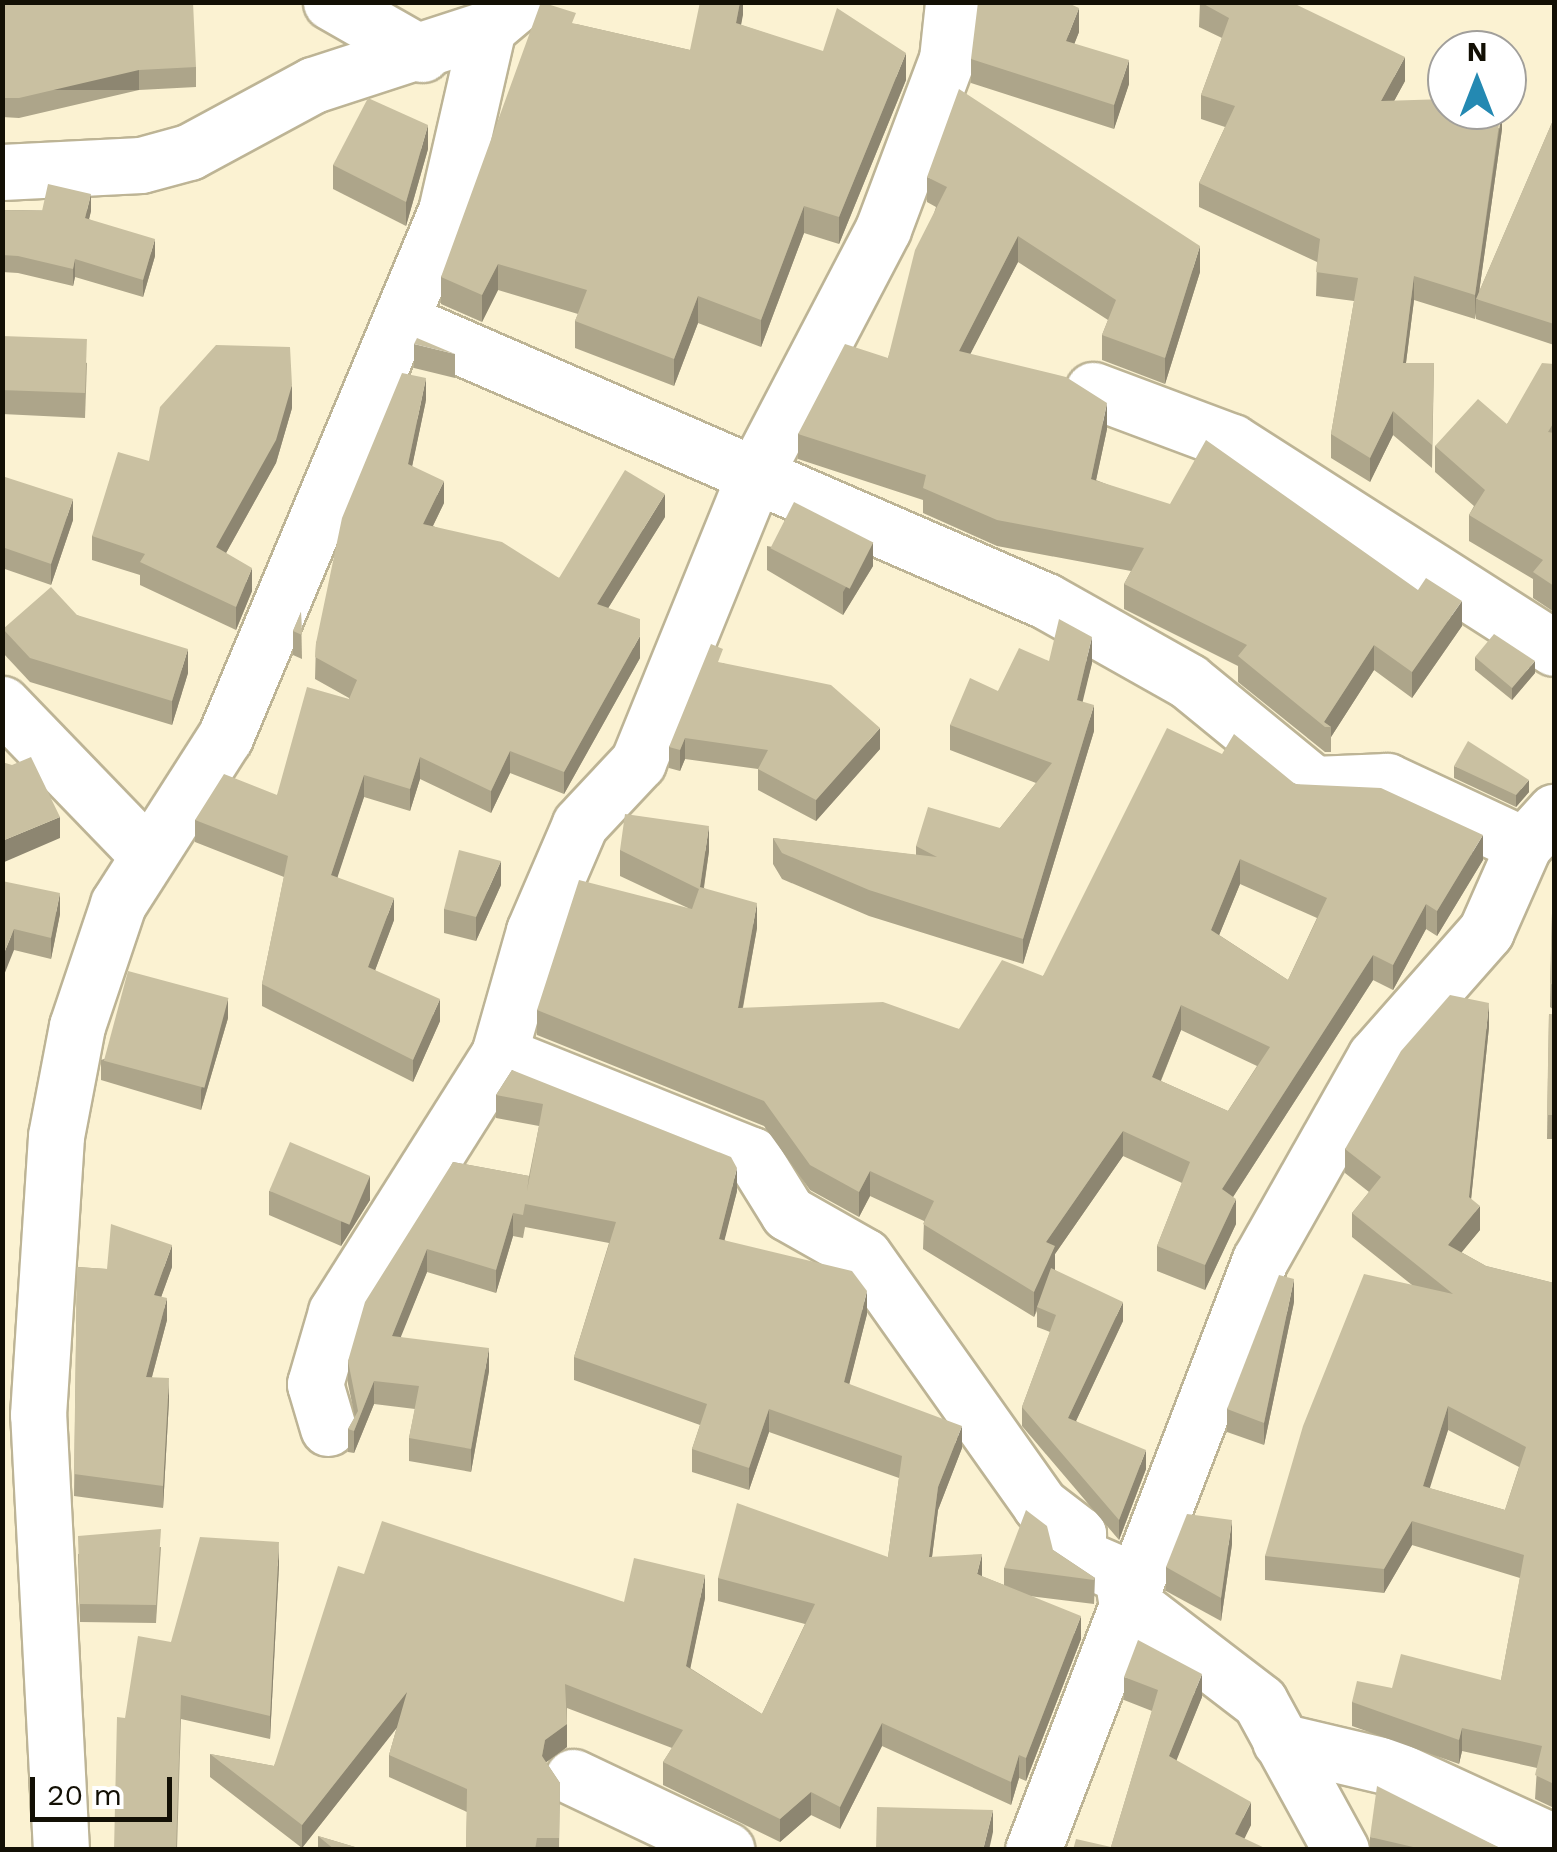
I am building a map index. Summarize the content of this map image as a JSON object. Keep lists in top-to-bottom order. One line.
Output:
{"scale_bar":"20 m","north":"top"}
